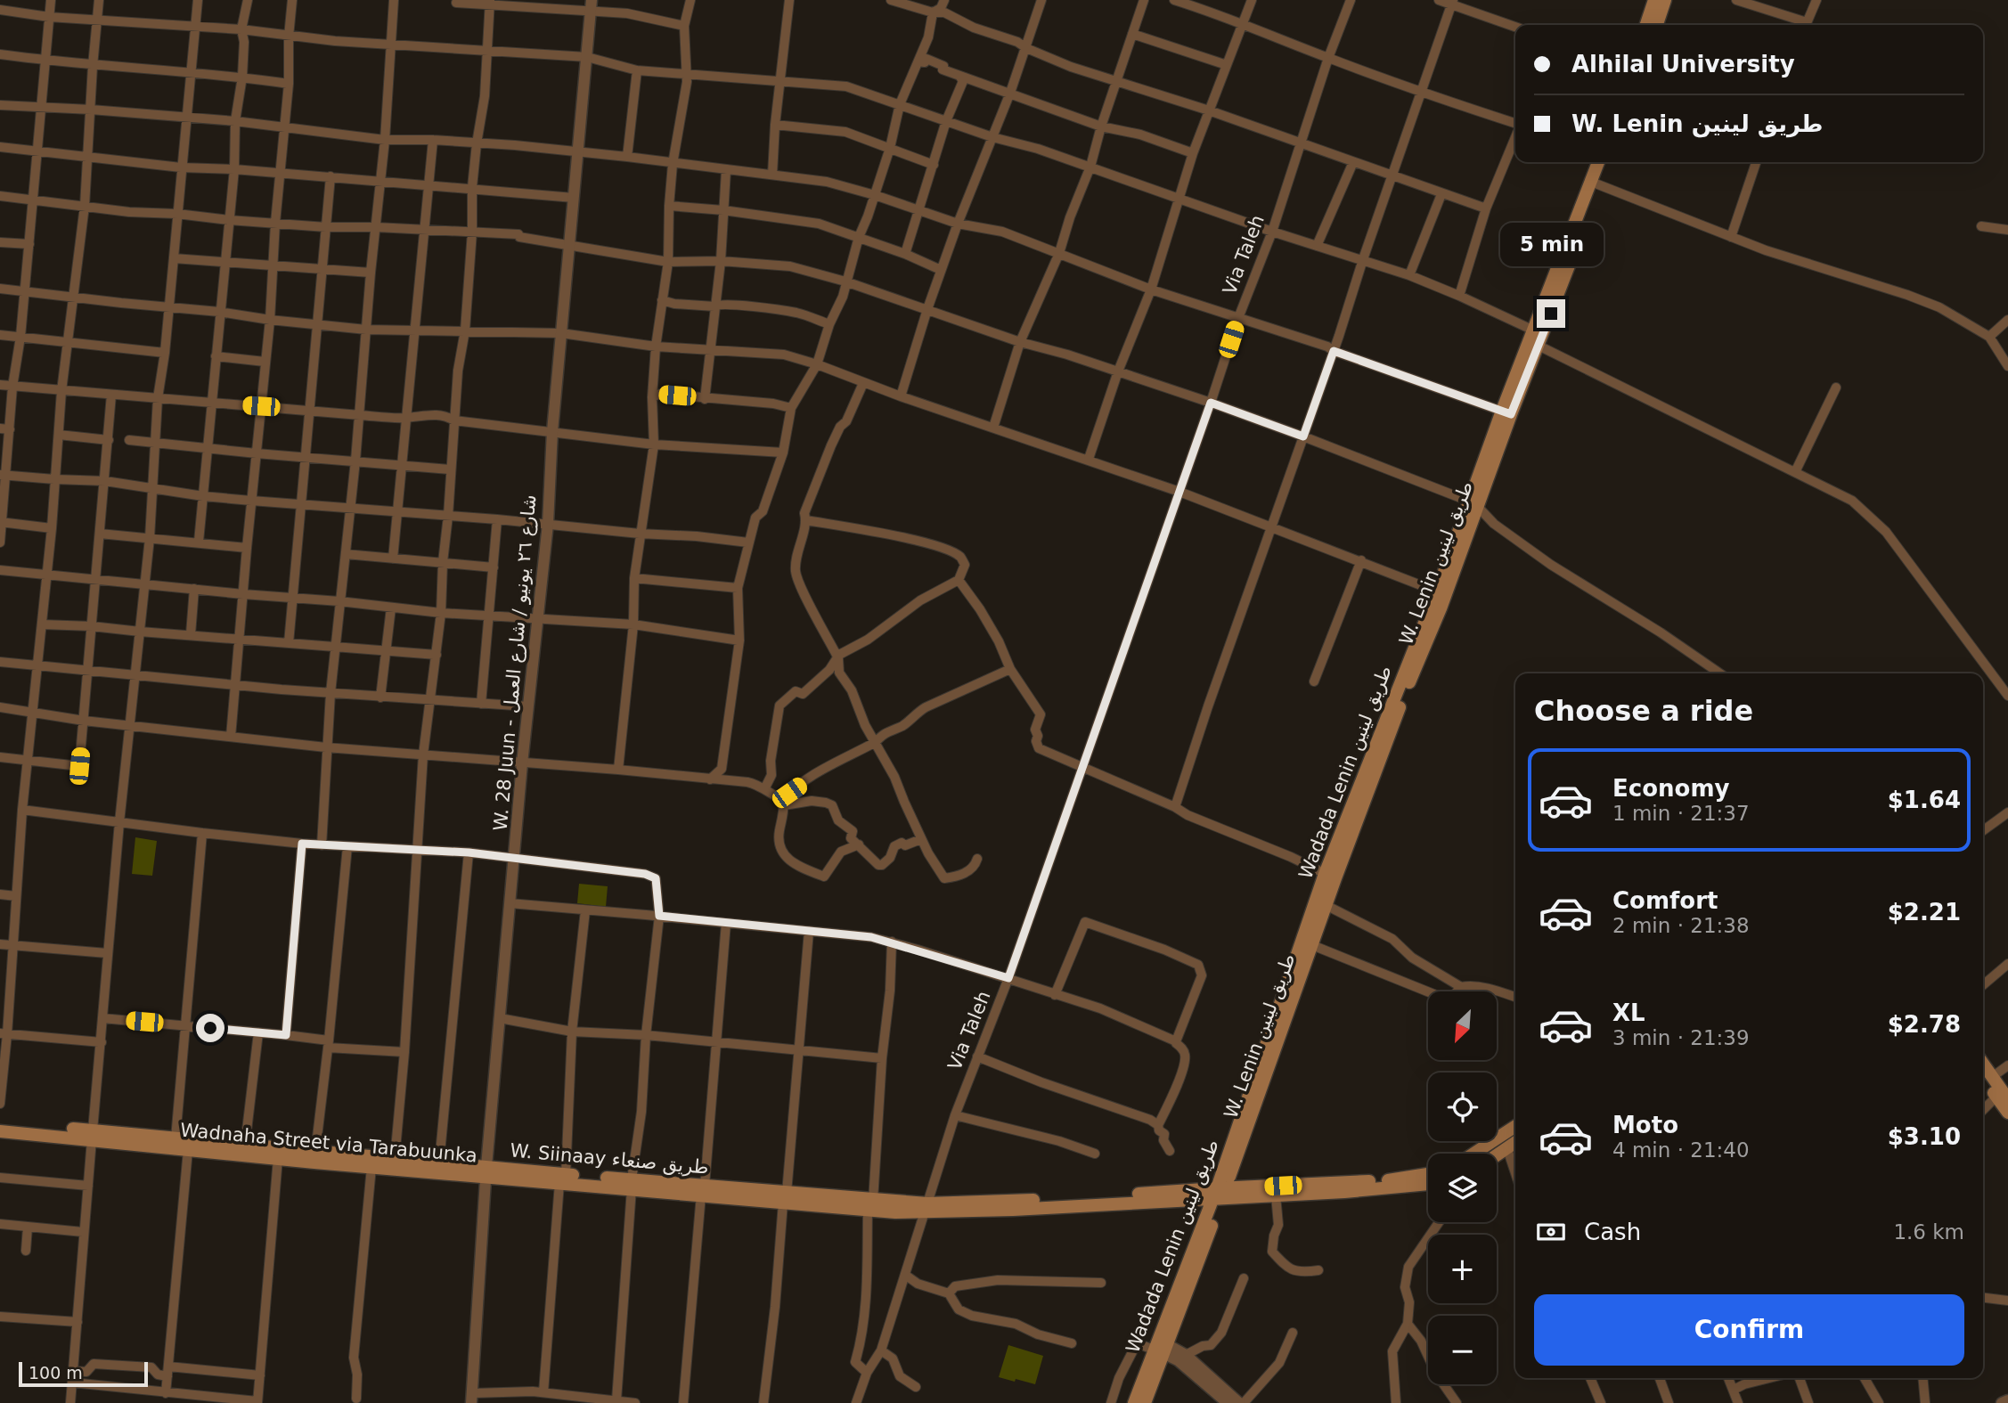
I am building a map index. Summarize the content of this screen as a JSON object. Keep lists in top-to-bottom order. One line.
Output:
{"streets":{"main road":["W. Lenin طريق لينين","Wadada Lenin طريق لينين","Wadnaha Street via Tarabuunka","W. Siinaay طريق صنعاء"],"street":["Via Taleh","W. 28 Juun - شارع ٢٦ يونيو / شارع العمل"]},"crossings":[["Via Taleh","W. Siinaay طريق صنعاء"],["W. Lenin طريق لينين","Wadada Lenin طريق لينين"],["W. 28 Juun - شارع ٢٦ يونيو / شارع العمل","Wadnaha Street via Tarabuunka"],["W. 28 Juun - شارع ٢٦ يونيو / شارع العمل","W. Siinaay طريق صنعاء"],["Wadada Lenin طريق لينين","W. Siinaay طريق صنعاء"],["Wadnaha Street via Tarabuunka","W. Siinaay طريق صنعاء"]],"scale_bar":"100 m","north":"bottom left","page":{"banner":["Alhilal University","W. Lenin طريق لينين"],"bubble":"5 min","heading":"Choose a ride","list":[{"name":"Economy","note":"1 min · 21:37","value":"$1.64"},{"name":"Comfort","note":"2 min · 21:38","value":"$2.21"},{"name":"XL","note":"3 min · 21:39","value":"$2.78"},{"name":"Moto","note":"4 min · 21:40","value":"$3.10"}],"map_buttons":["+","−"],"pay":["Cash","1.6 km"],"buttons":"Confirm","scale":"100 m"}}
